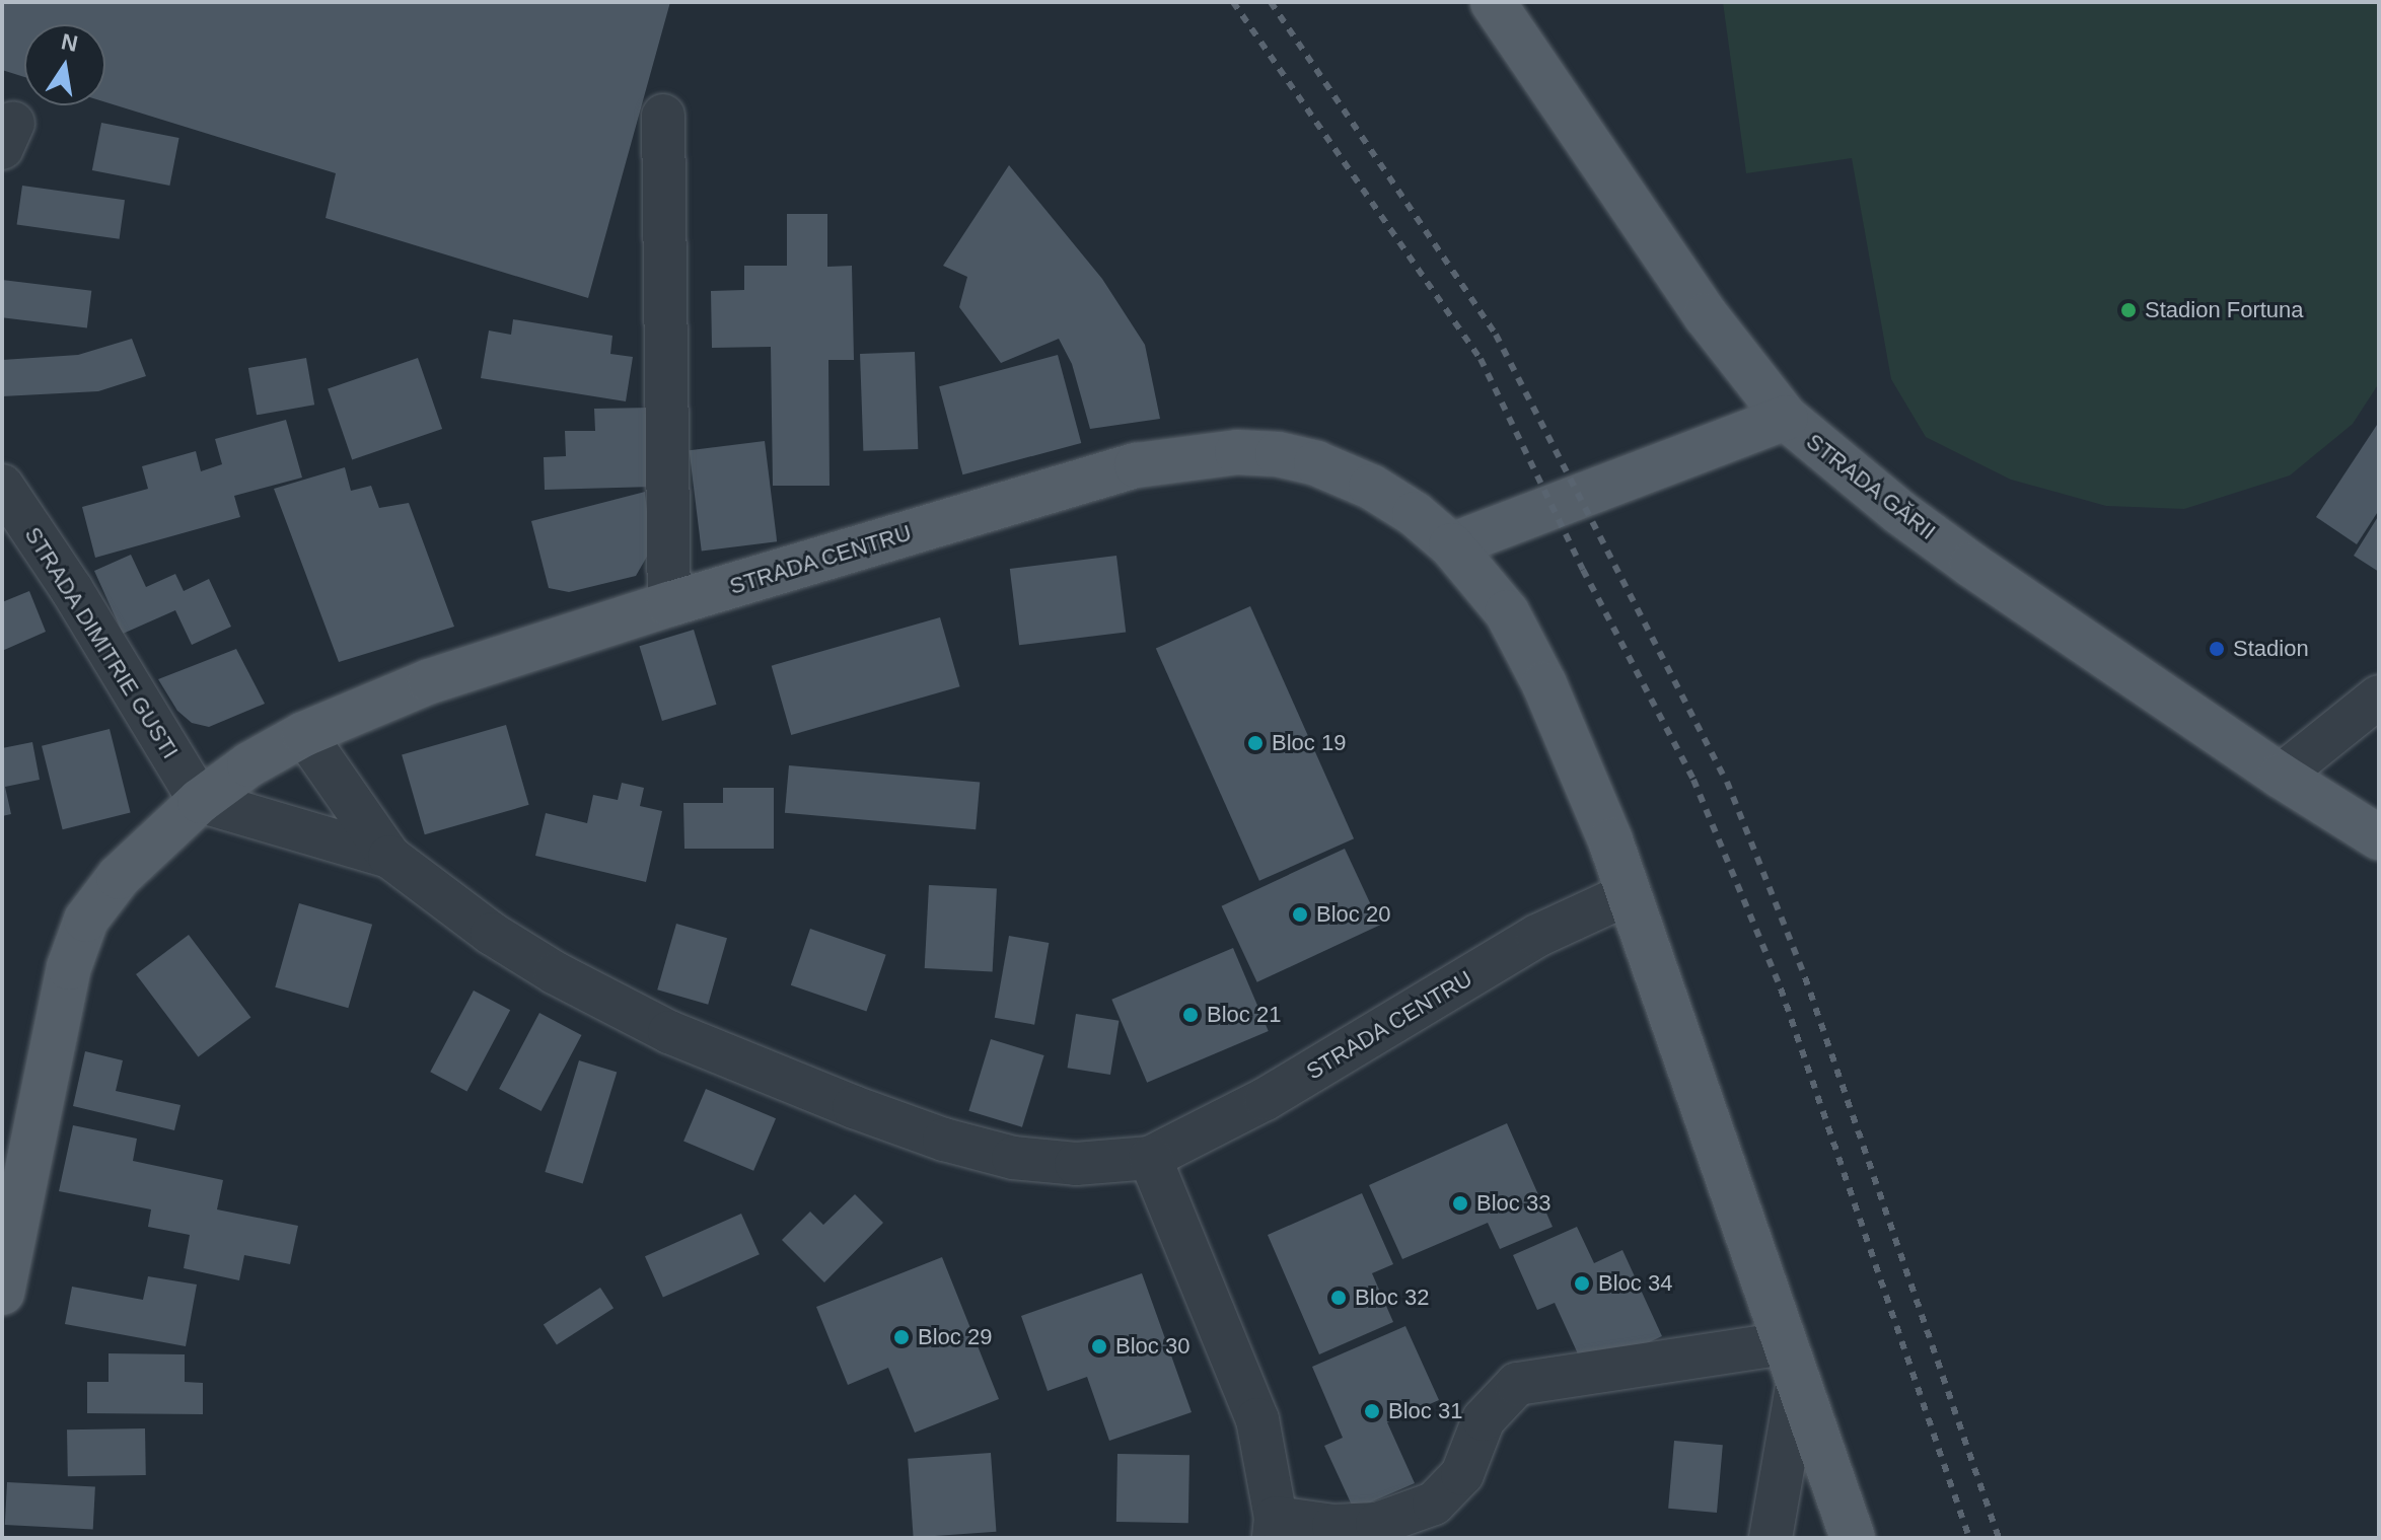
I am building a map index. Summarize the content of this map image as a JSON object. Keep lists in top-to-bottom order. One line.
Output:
{"streets":{"main road":["STRADA GĂRII","STRADA CENTRU"],"street":["STRADA DIMITRIE GUSTI"]},"crossings":[["STRADA CENTRU","STRADA DIMITRIE GUSTI"]],"places":["Stadion Fortuna","Stadion","Bloc 19","Bloc 20","Bloc 21","Bloc 33","Bloc 34","Bloc 32","Bloc 29","Bloc 30","Bloc 31"],"north":"top"}
